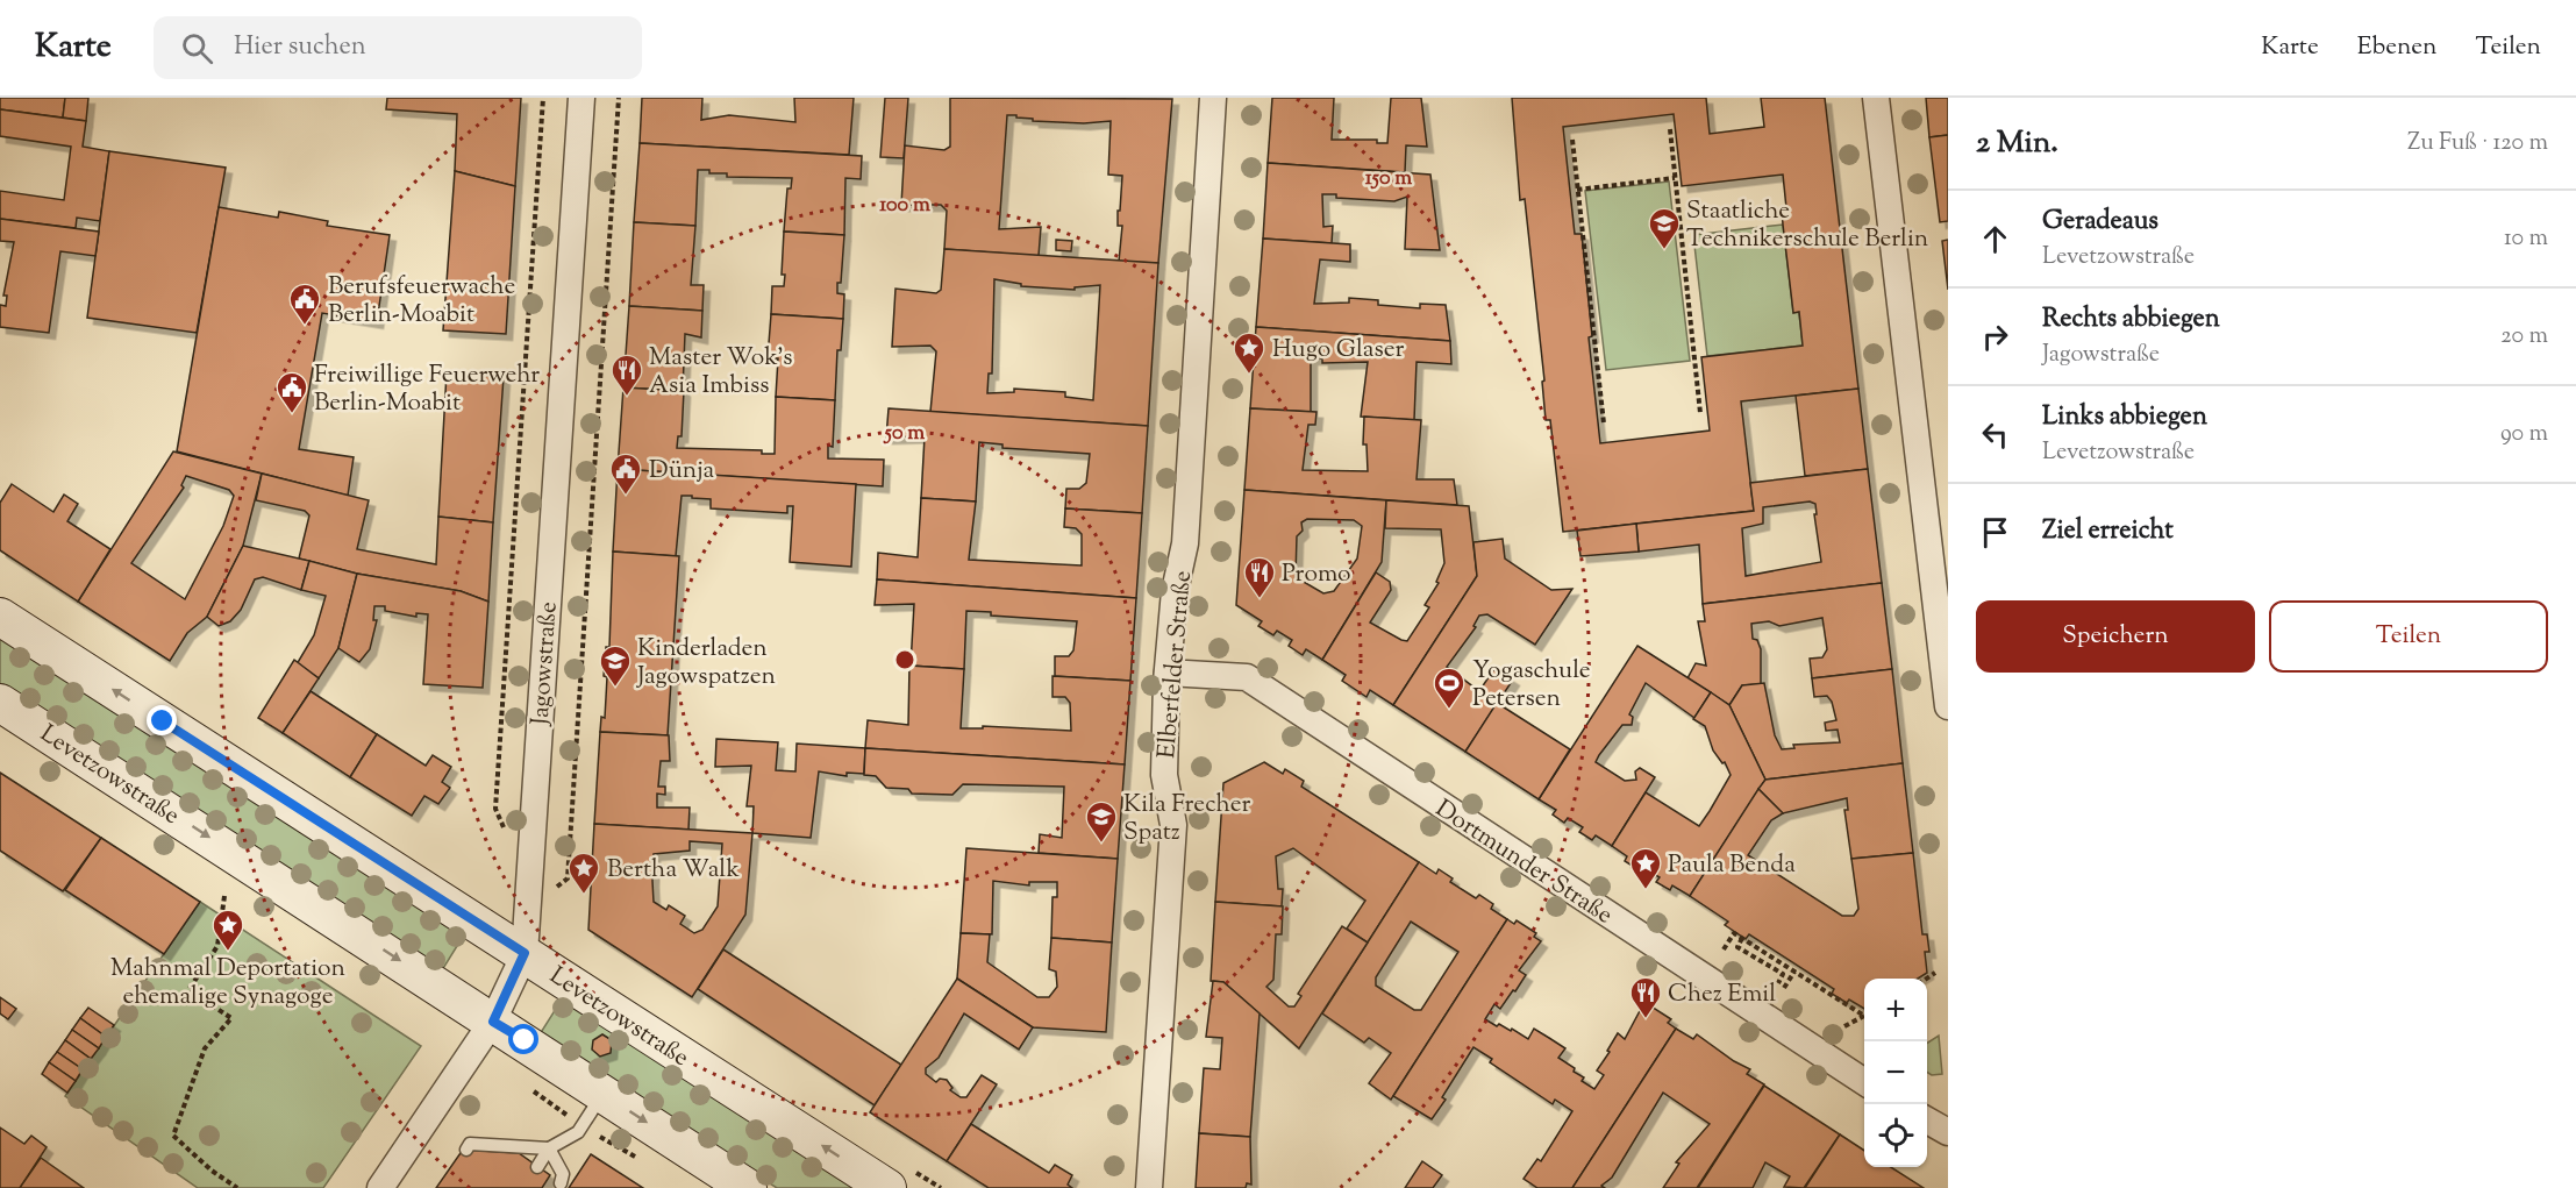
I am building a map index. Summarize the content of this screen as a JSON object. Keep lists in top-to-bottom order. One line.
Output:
{"streets":{"main road":["Levetzowstraße"],"street":["Jagowstraße","Elberfelder Straße","Dortmunder Straße"]},"crossings":[["Jagowstraße","Levetzowstraße"],["Elberfelder Straße","Dortmunder Straße"]],"places":{"school or university":["Staatliche Technikerschule Berlin","Kinderladen Jagowspatzen","Kila Frecher Spatz"],"public building":["Berufsfeuerwache Berlin-Moabit","Freiwillige Feuerwehr Berlin-Moabit","Dünja"],"place":["Hugo Glaser","Paula Benda","Bertha Walk","Mahnmal Deportation ehemalige Synagoge"],"restaurant":["Master Wok's Asia Imbiss","Promo","Chez Emil"],"sports":["Yogaschule Petersen"]},"page":{"header":"Karte","search":"Hier suchen","nav":["Karte","Ebenen","Teilen"],"heading":["2 Min.","Zu Fuß · 120 m"],"list":[["Geradeaus","Levetzowstraße","10 m"],["Rechts abbiegen","Jagowstraße","20 m"],["Links abbiegen","Levetzowstraße","90 m"],"Ziel erreicht"],"buttons":["Speichern","Teilen"],"map_buttons":["+","−"]},"rings":["150 m","100 m","50 m"]}
